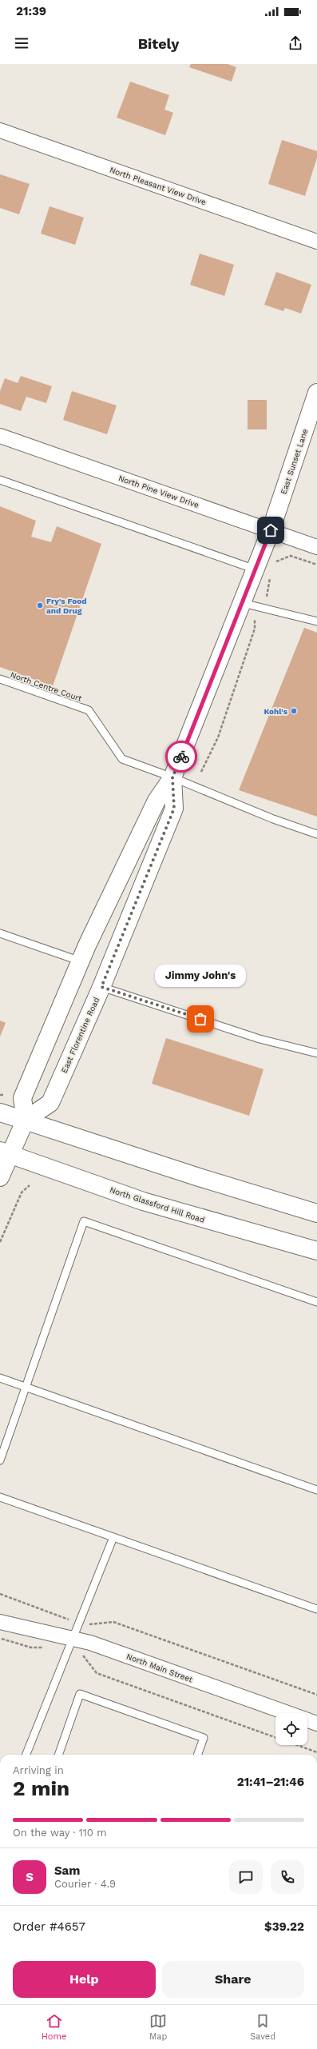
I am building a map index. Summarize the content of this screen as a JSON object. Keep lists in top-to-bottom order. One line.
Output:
{"streets":{"street":["North Pleasant View Drive","East Sunset Lane","North Pine View Drive","East Florentine Road","North Glassford Hill Road","North Main Street"],"lane":["North Centre Court"]},"crossings":[["East Sunset Lane","North Pine View Drive"],["East Sunset Lane","East Florentine Road"],["North Pine View Drive","East Florentine Road"],["North Centre Court","East Florentine Road"]],"places":["Fry's Food and Drug","Kohl's","Jimmy John's"],"page":{"status":"21:39","header":"Bitely","bubble":"Jimmy John's","heading":["2 min","Arriving in","21:41–21:46"],"panel":["Sam","Courier · 4.9","Order #4657","$39.22"],"bar":"On the way · 110 m","round":"S","buttons":["Help","Share"],"tabs":["Home","Map","Saved"]}}
